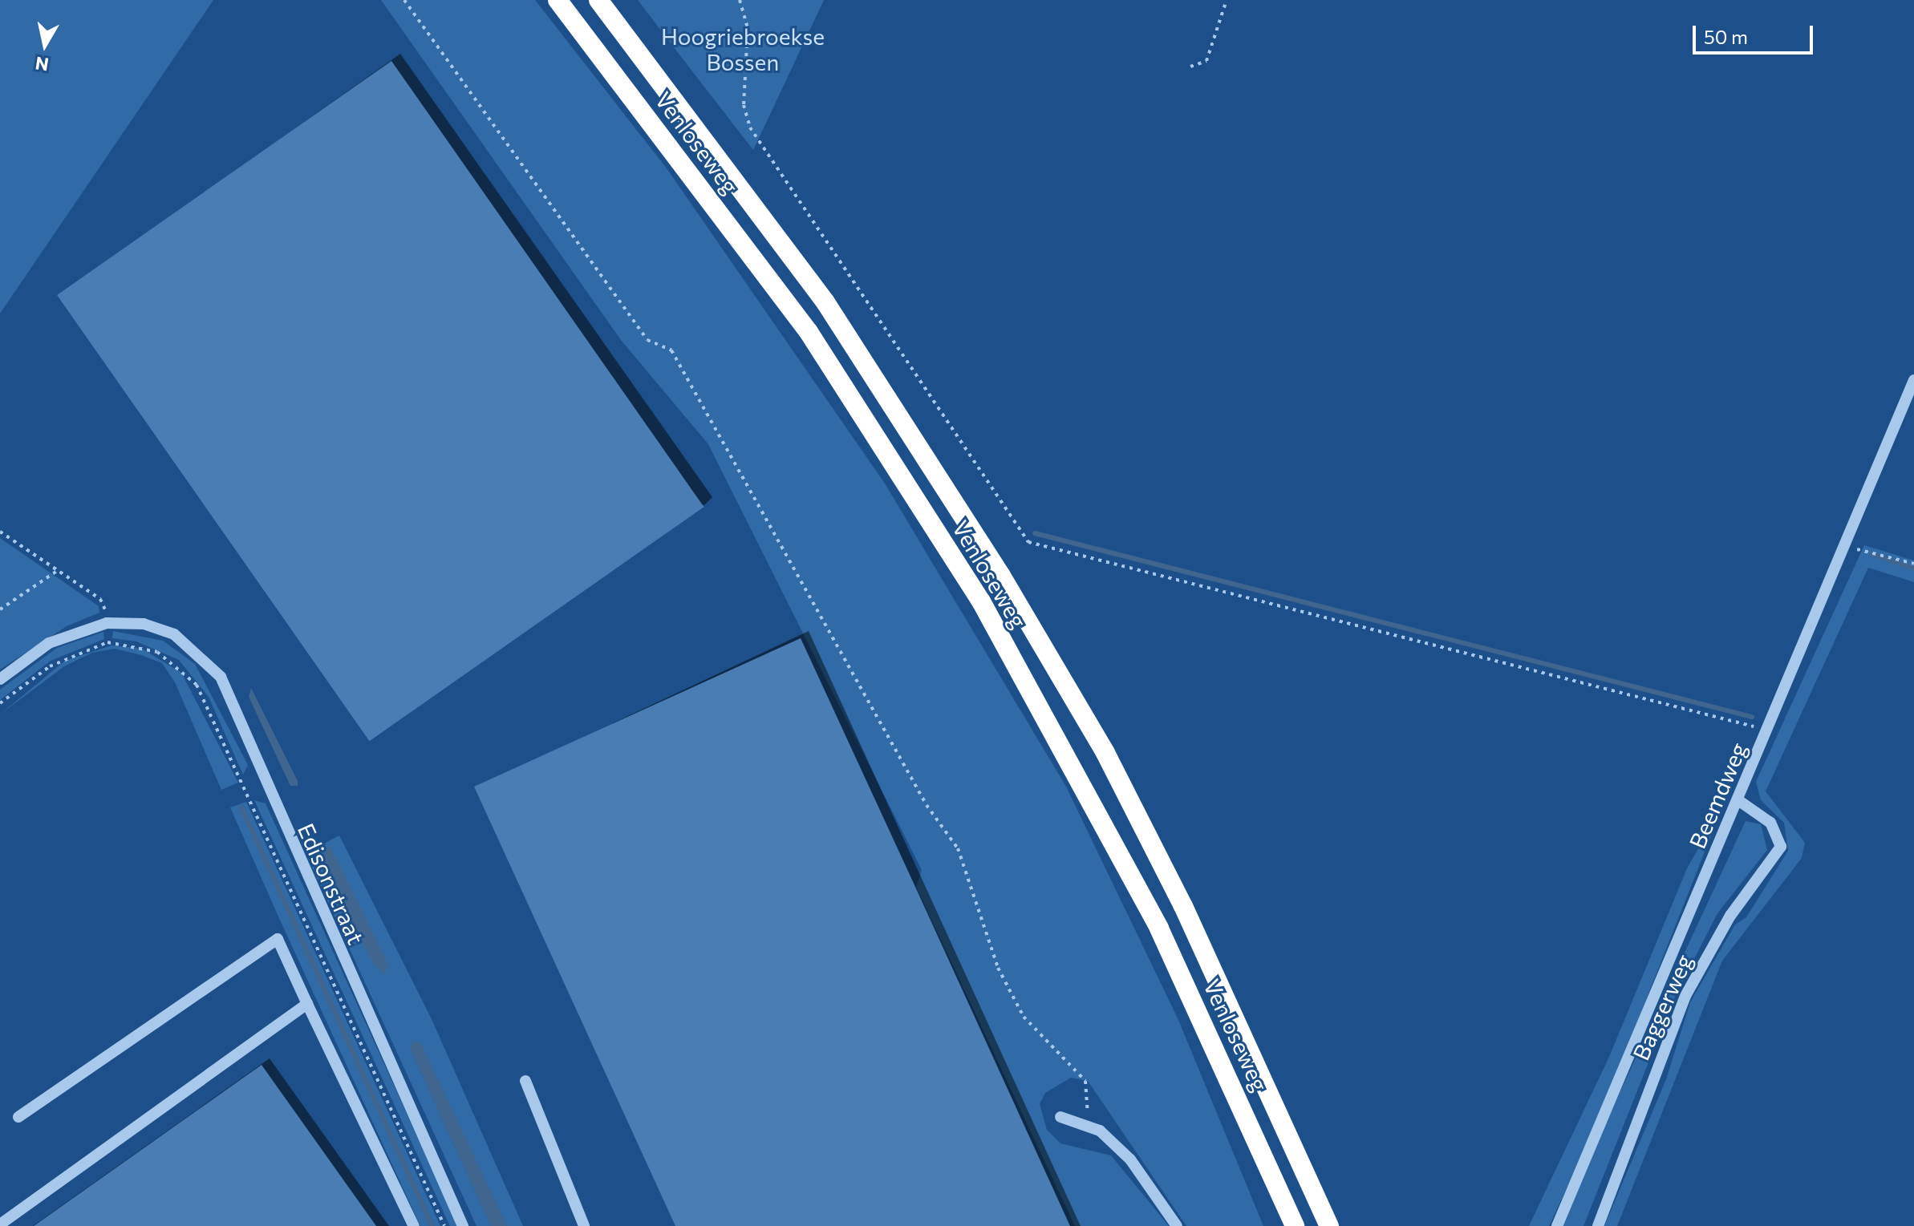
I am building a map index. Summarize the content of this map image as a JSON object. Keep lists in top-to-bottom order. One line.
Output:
{"streets":{"highway":["Venloseweg"],"street":["Beemdweg","Edisonstraat","Baggerweg"]},"crossings":[["Beemdweg","Baggerweg"]],"parks":["Hoogriebroekse Bossen"],"scale_bar":"50 m","north":"bottom"}
